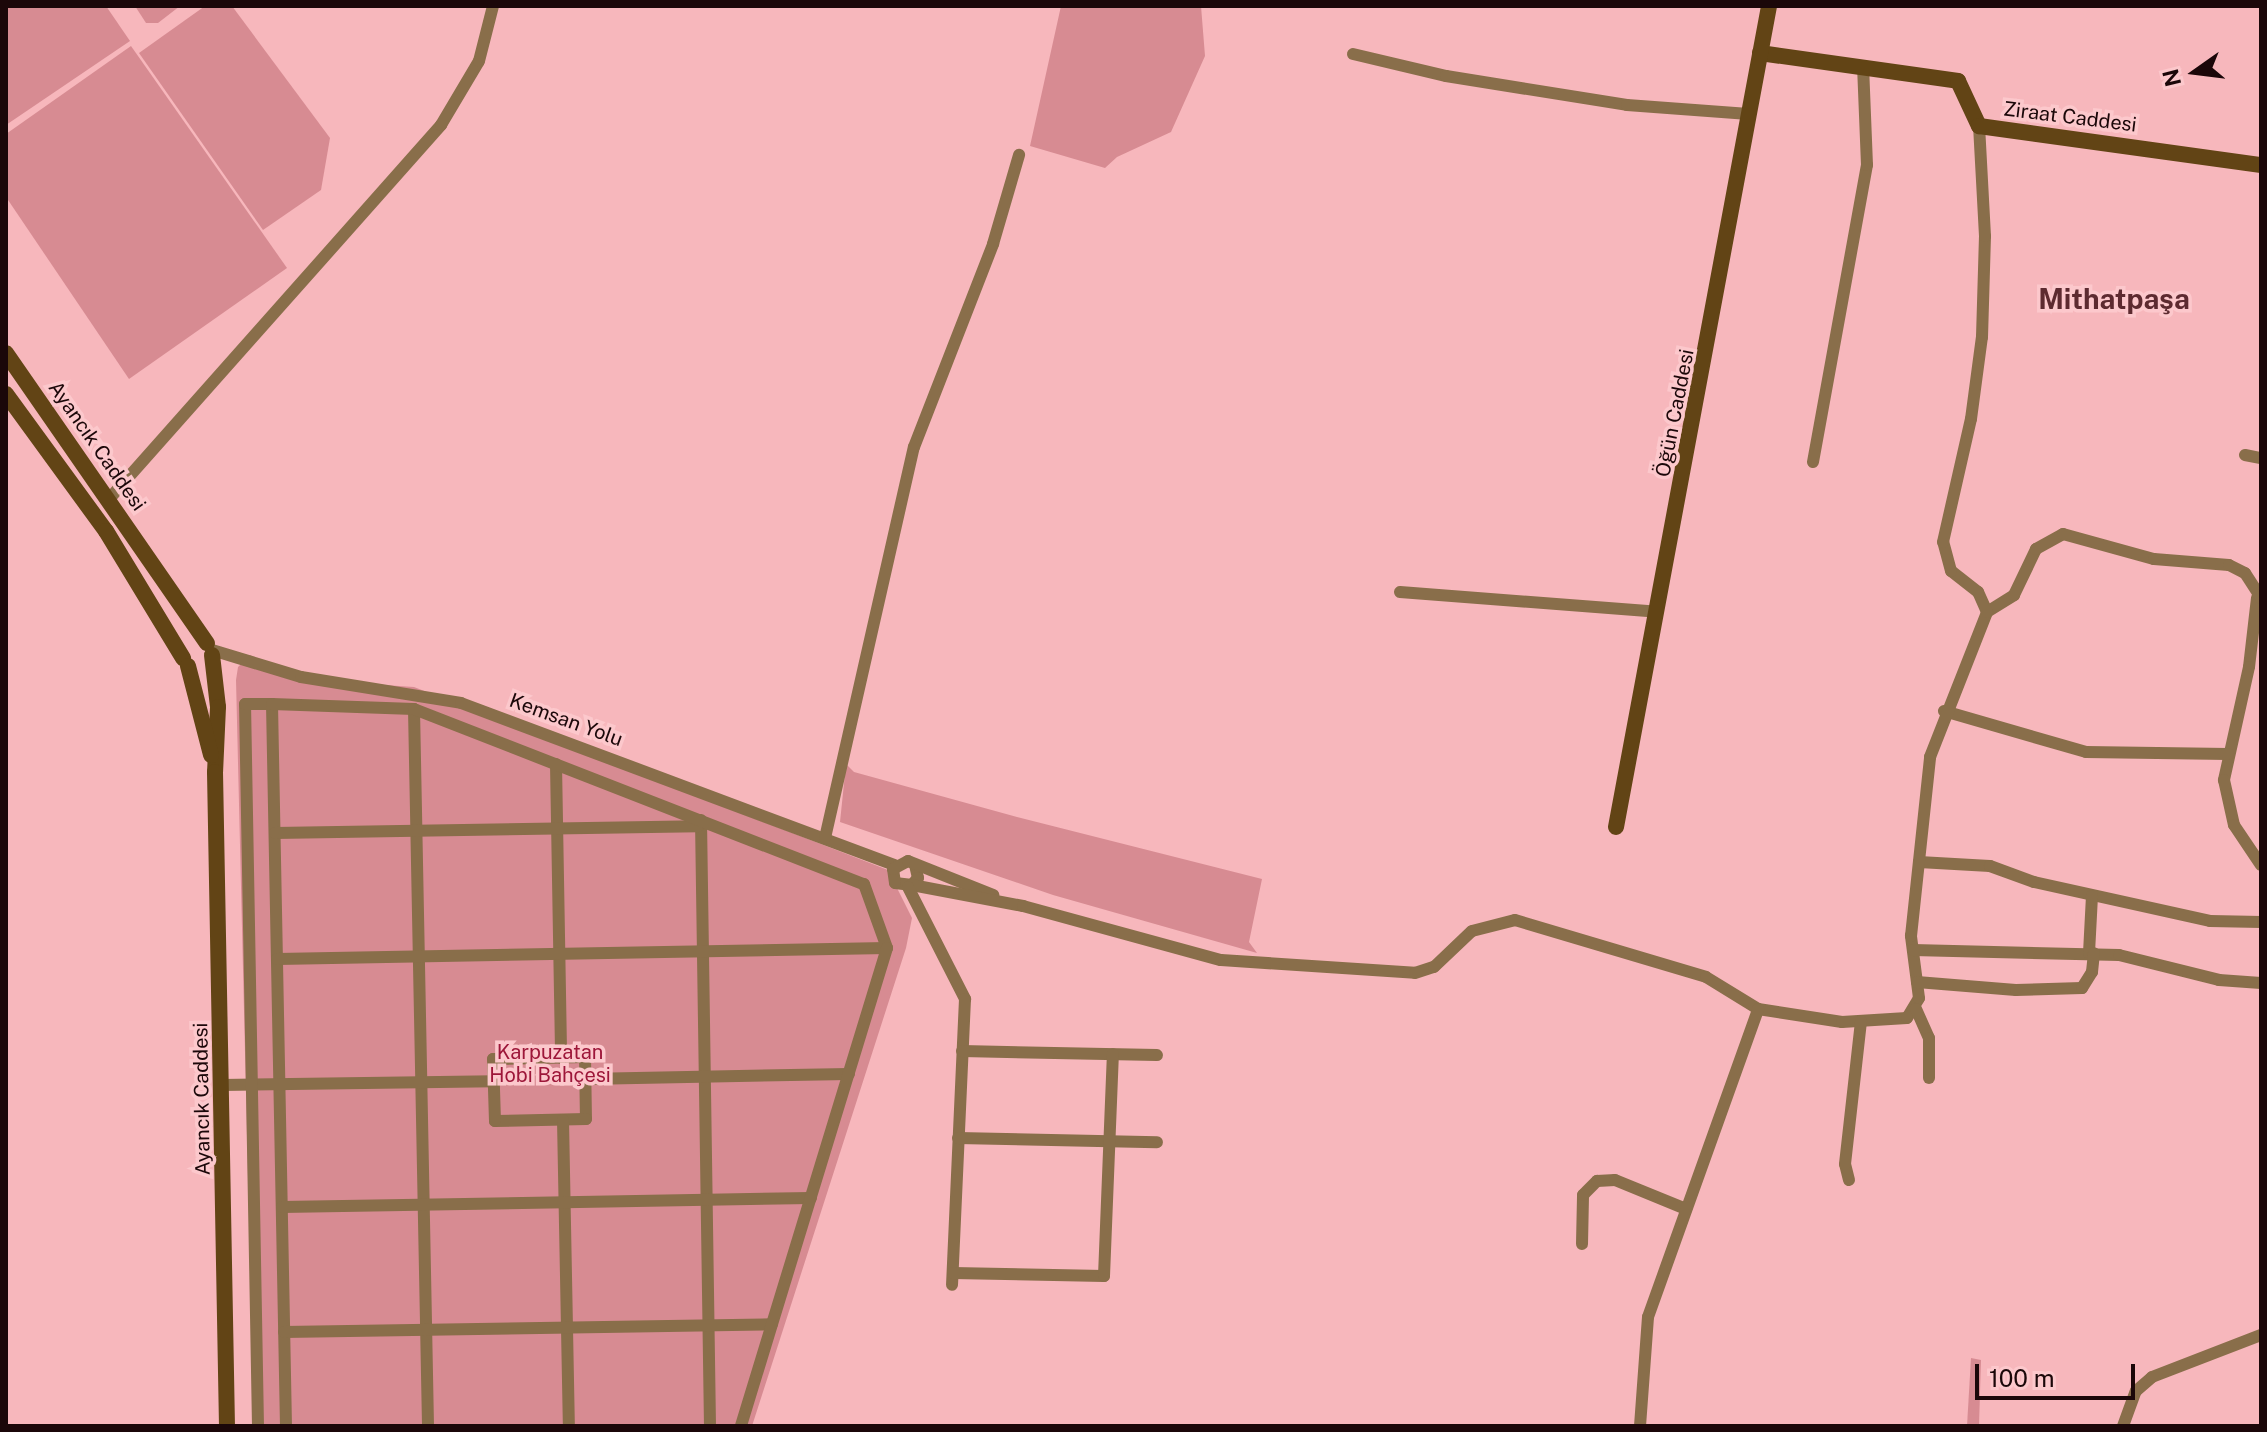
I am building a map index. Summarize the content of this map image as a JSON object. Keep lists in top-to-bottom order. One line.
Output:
{"streets":{"street":["Ziraat Caddesi","Öğün Caddesi","Ayancık Caddesi","Kemsan Yolu"]},"crossings":[["Ziraat Caddesi","Öğün Caddesi"],["Ayancık Caddesi","Kemsan Yolu"]],"districts":["Mithatpaşa"],"parks":["Karpuzatan Hobi Bahçesi"],"scale_bar":"100 m","north":"left"}
